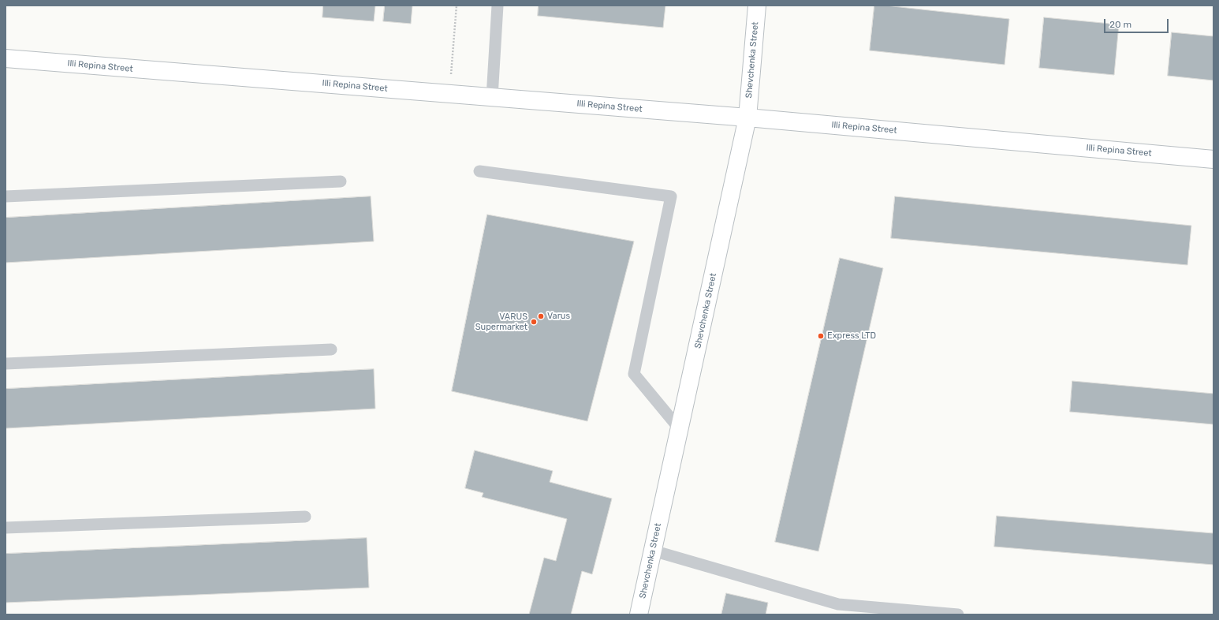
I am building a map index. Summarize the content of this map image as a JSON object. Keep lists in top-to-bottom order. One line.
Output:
{"streets":{"street":["Shevchenka Street","Illi Repina Street"]},"crossings":[["Shevchenka Street","Illi Repina Street"]],"places":["Varus","VARUS Supermarket","Express LTD"],"scale_bar":"20 m"}
